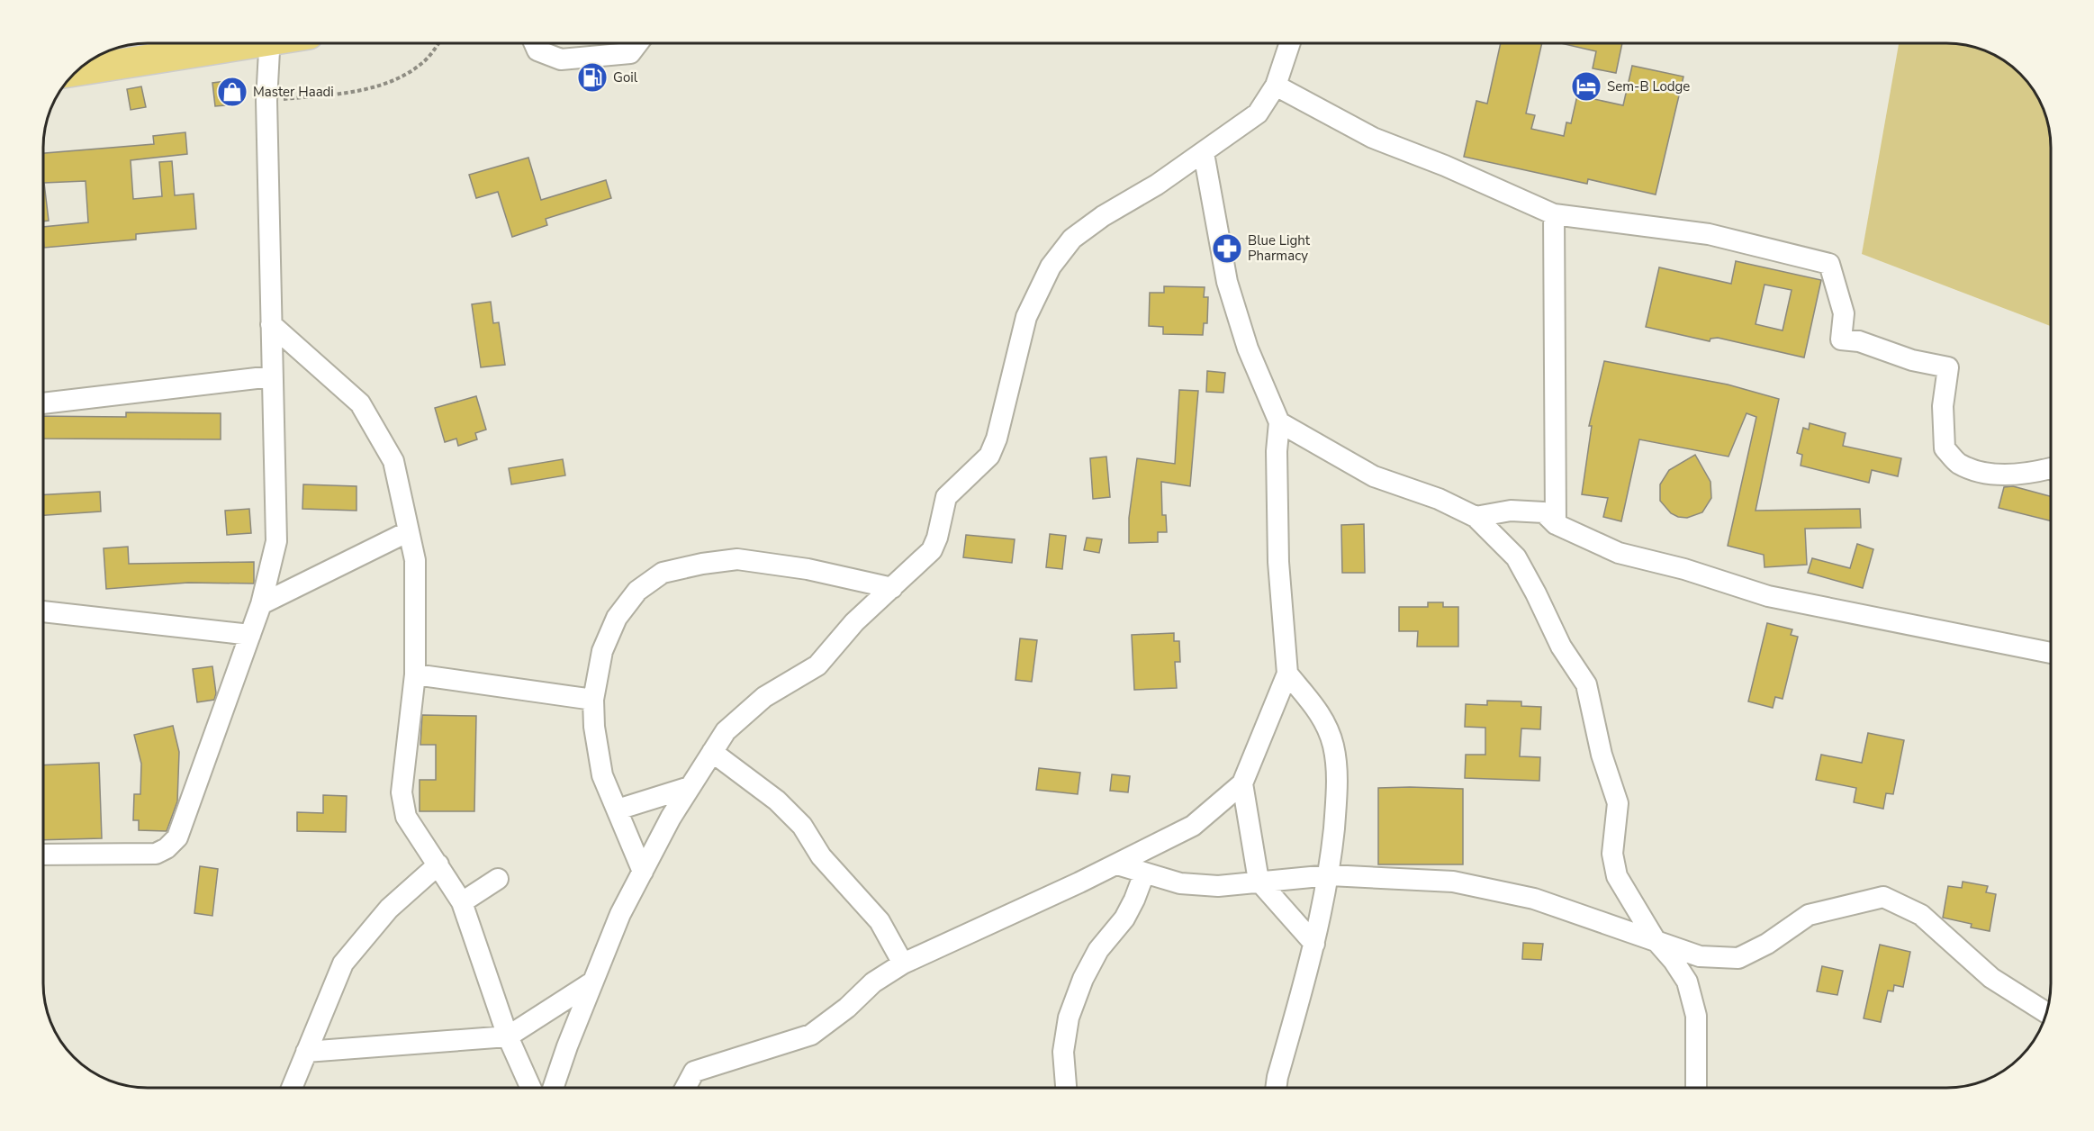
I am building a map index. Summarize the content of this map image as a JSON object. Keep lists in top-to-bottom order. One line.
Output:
{"places":{"fuel station":["Goil"],"hotel":["Sem-B Lodge"],"shop":["Master Haadi"],"pharmacy":["Blue Light Pharmacy"]}}
